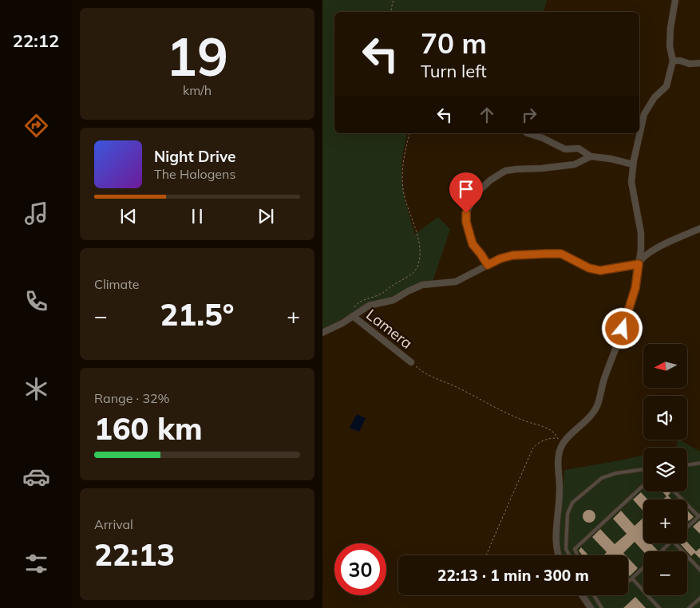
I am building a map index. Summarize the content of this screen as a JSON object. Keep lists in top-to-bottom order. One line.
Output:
{"streets":{"street":["Lamera"]},"north":"left","page":{"tabs":"22:12","tile":[["19","km/h"],"Climate",["Range · 32%","160 km"],["Arrival","22:13"]],"turn":["70 m","Turn left"],"song":["Night Drive","The Halogens"],"heat":["−","21.5°","+"],"map_buttons":["+","−"],"limit":"30","trip":"22:13 · 1 min · 300 m"}}
